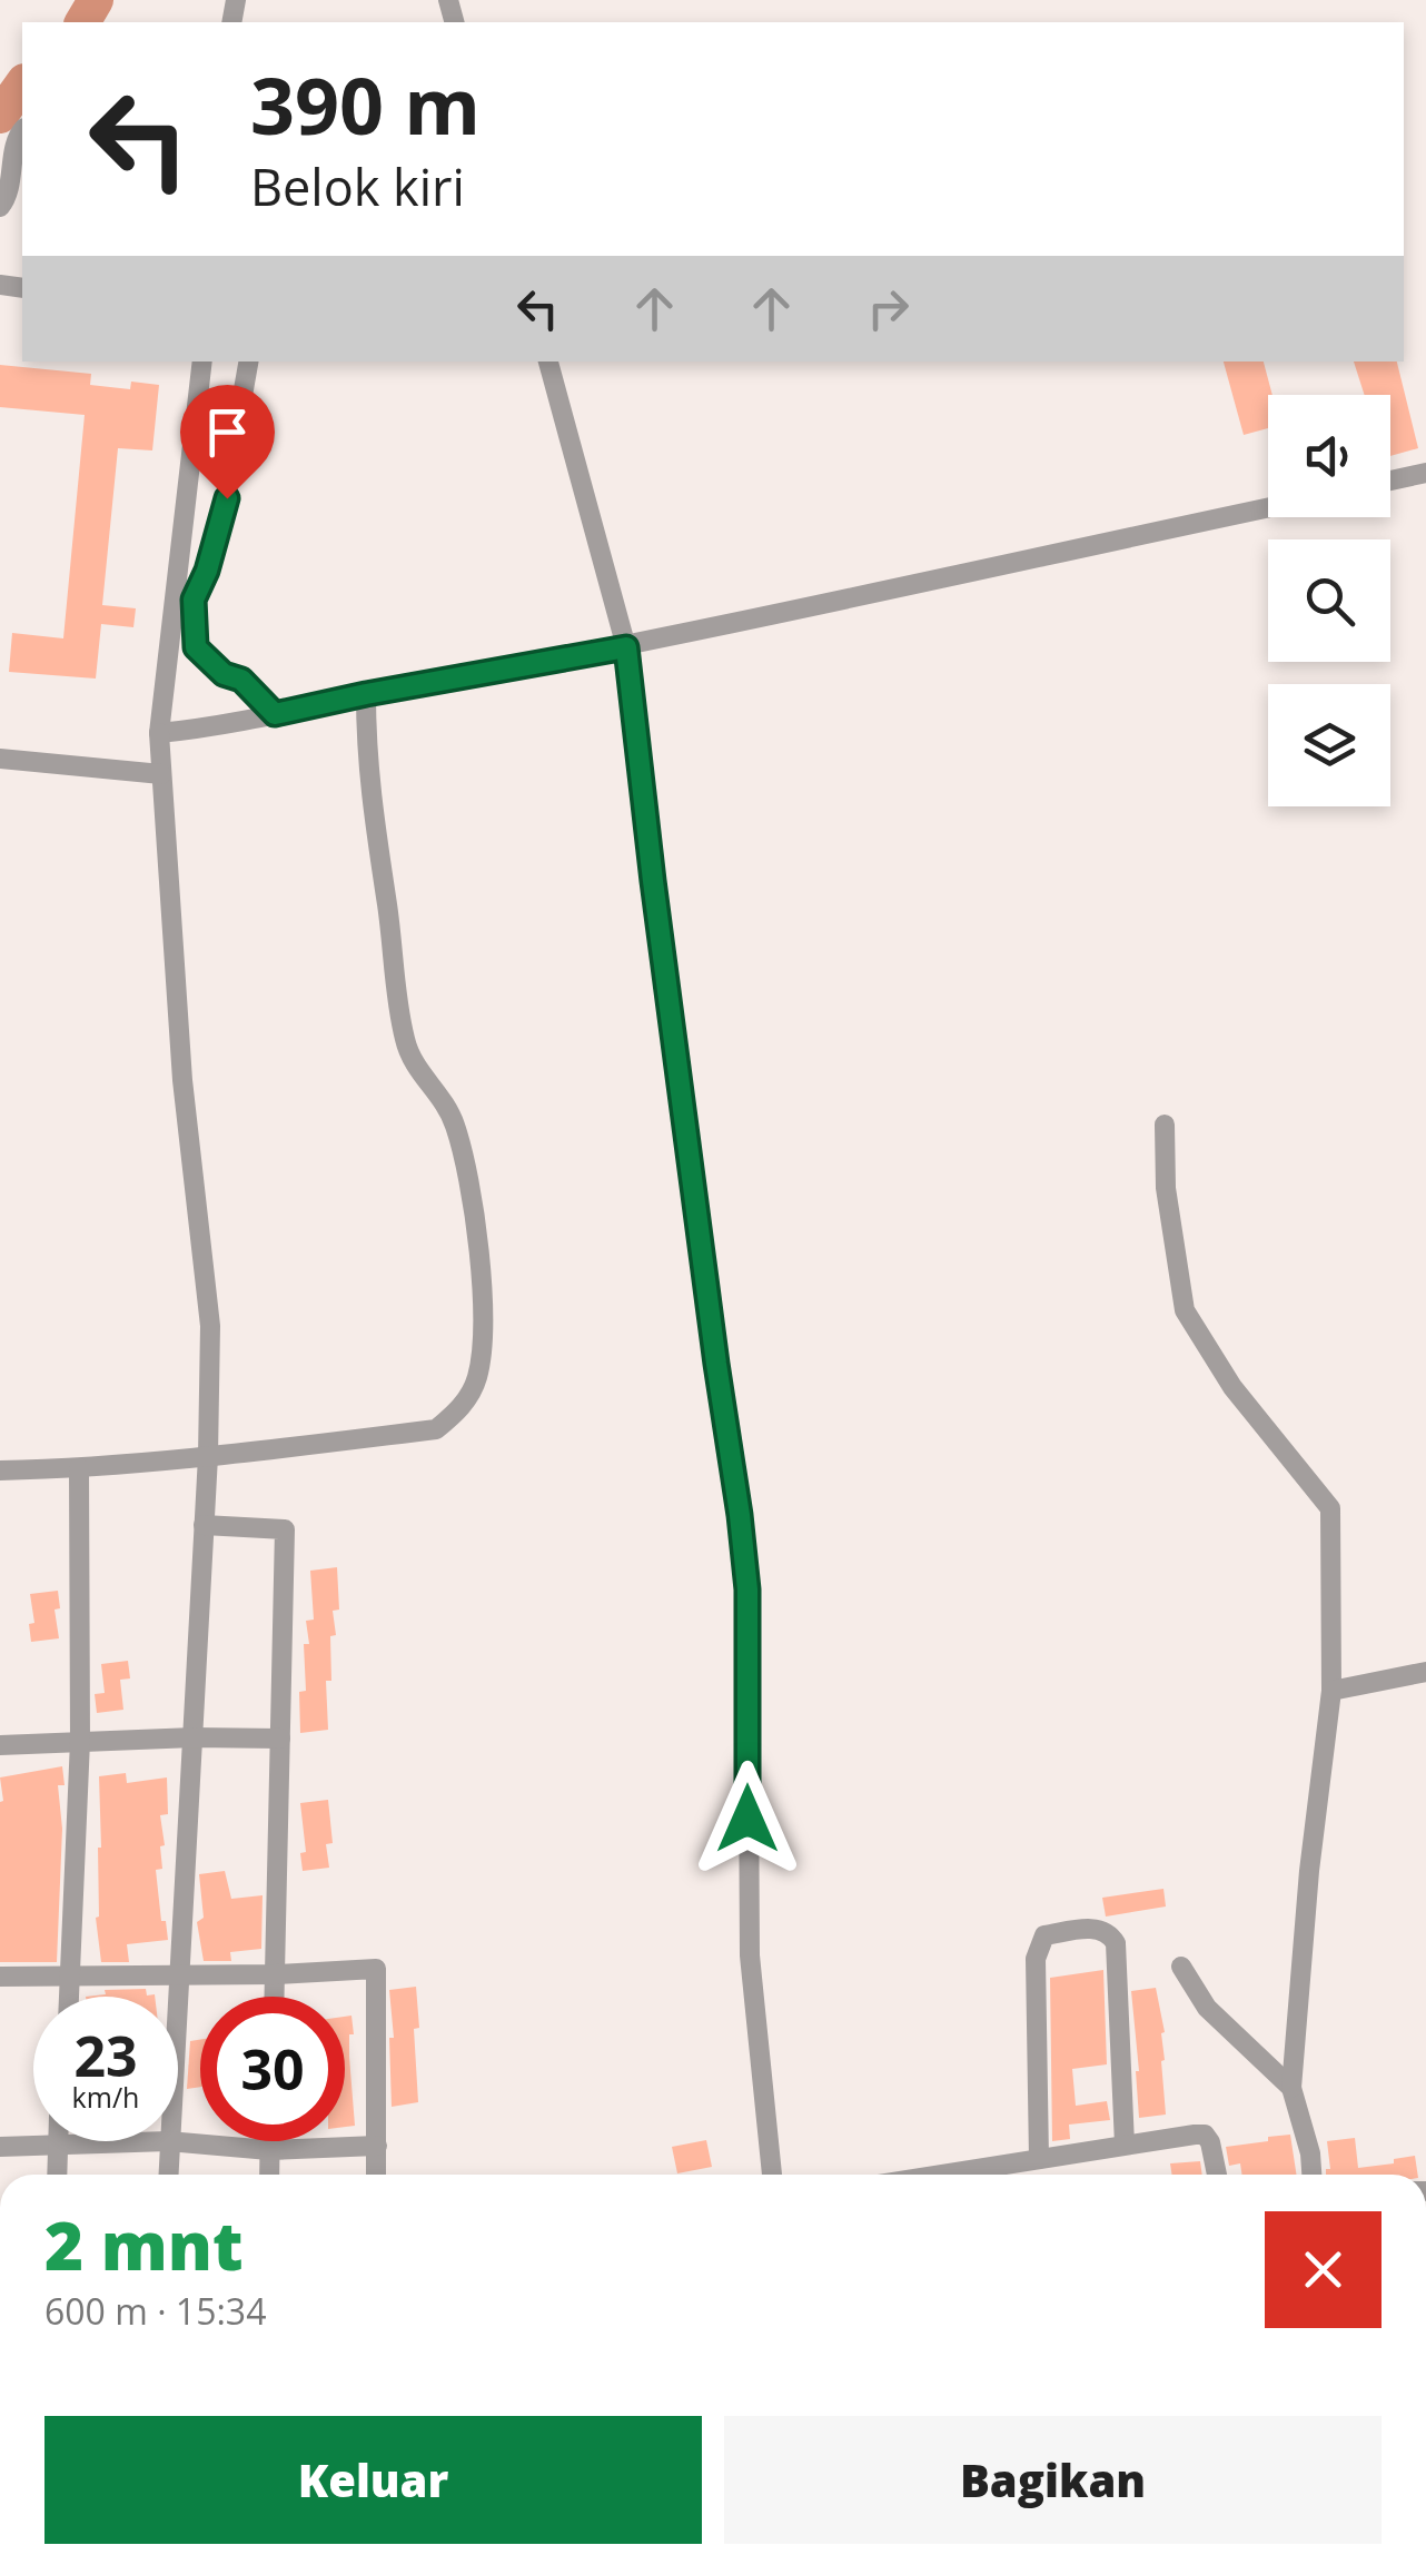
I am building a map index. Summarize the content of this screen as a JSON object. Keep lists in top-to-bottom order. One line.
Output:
{"page":{"turn":["390 m","Belok kiri"],"speed":"23 km/h","limit":"30","heading":["2 mnt","600 m · 15:34"],"buttons":["Keluar","Bagikan"]}}
